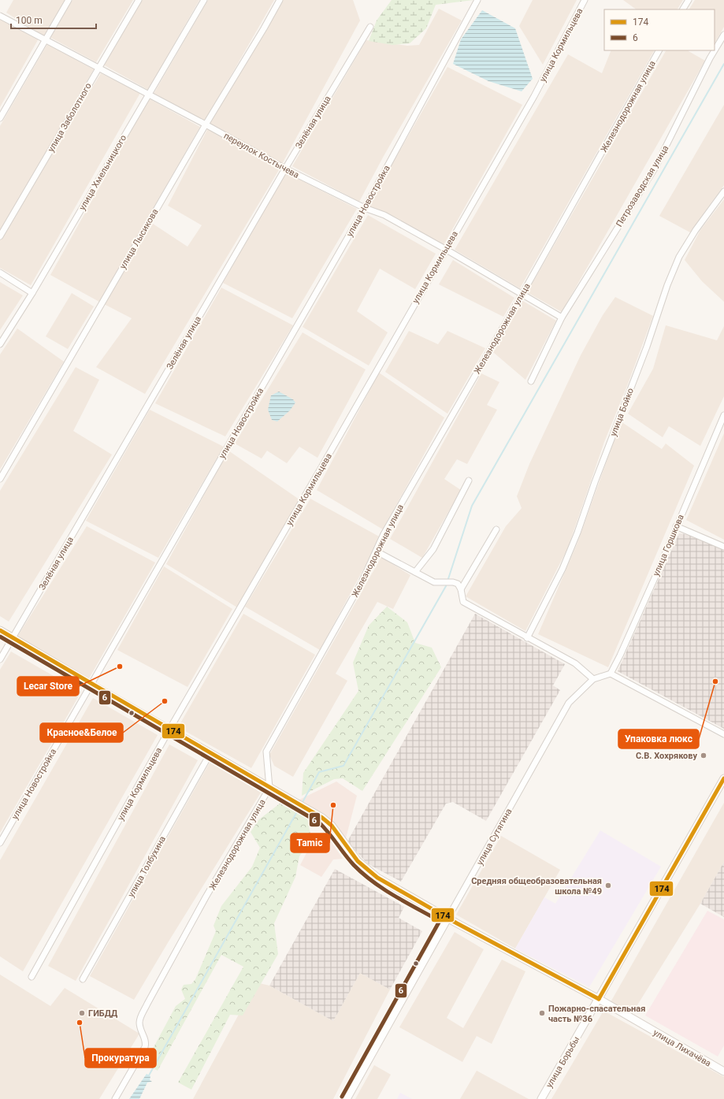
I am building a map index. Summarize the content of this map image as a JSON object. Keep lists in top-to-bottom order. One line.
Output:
{"streets":{"main road":["улица Сутягина","улица Лихачёва","улица Борьбы"],"street":["улица Кормильцева","Железнодорожная улица","улица Заболотного","Зелёная улица","переулок Костычева","улица Хмельницкого","Петрозаводская улица","улица Новостройка","улица Лысикова","улица Бойко","улица Горшкова","улица Толбухина"]},"crossings":[["улица Кормильцева","переулок Костычева"],["улица Кормильцева","улица Лихачёва"],["Железнодорожная улица","переулок Костычева"],["Железнодорожная улица","улица Лихачёва"],["улица Заболотного","переулок Костычева"],["Зелёная улица","переулок Костычева"],["Зелёная улица","улица Лихачёва"],["переулок Костычева","улица Хмельницкого"],["переулок Костычева","Петрозаводская улица"],["переулок Костычева","улица Новостройка"],["переулок Костычева","улица Лысикова"],["улица Новостройка","улица Лихачёва"],["улица Сутягина","улица Лихачёва"],["улица Толбухина","улица Лихачёва"],["улица Лихачёва","улица Борьбы"]],"places":["Lecar Store","Упаковка люкс","Красное&Белое","С.В. Хохрякову","Tamic","Средняя общеобразовательная школа №49","ГИБДД","Пожарно-спасательная часть №36","Прокуратура"],"lines":["transit line 174","transit line 6"],"legend":["174","6"],"scale_bar":"100 m"}
